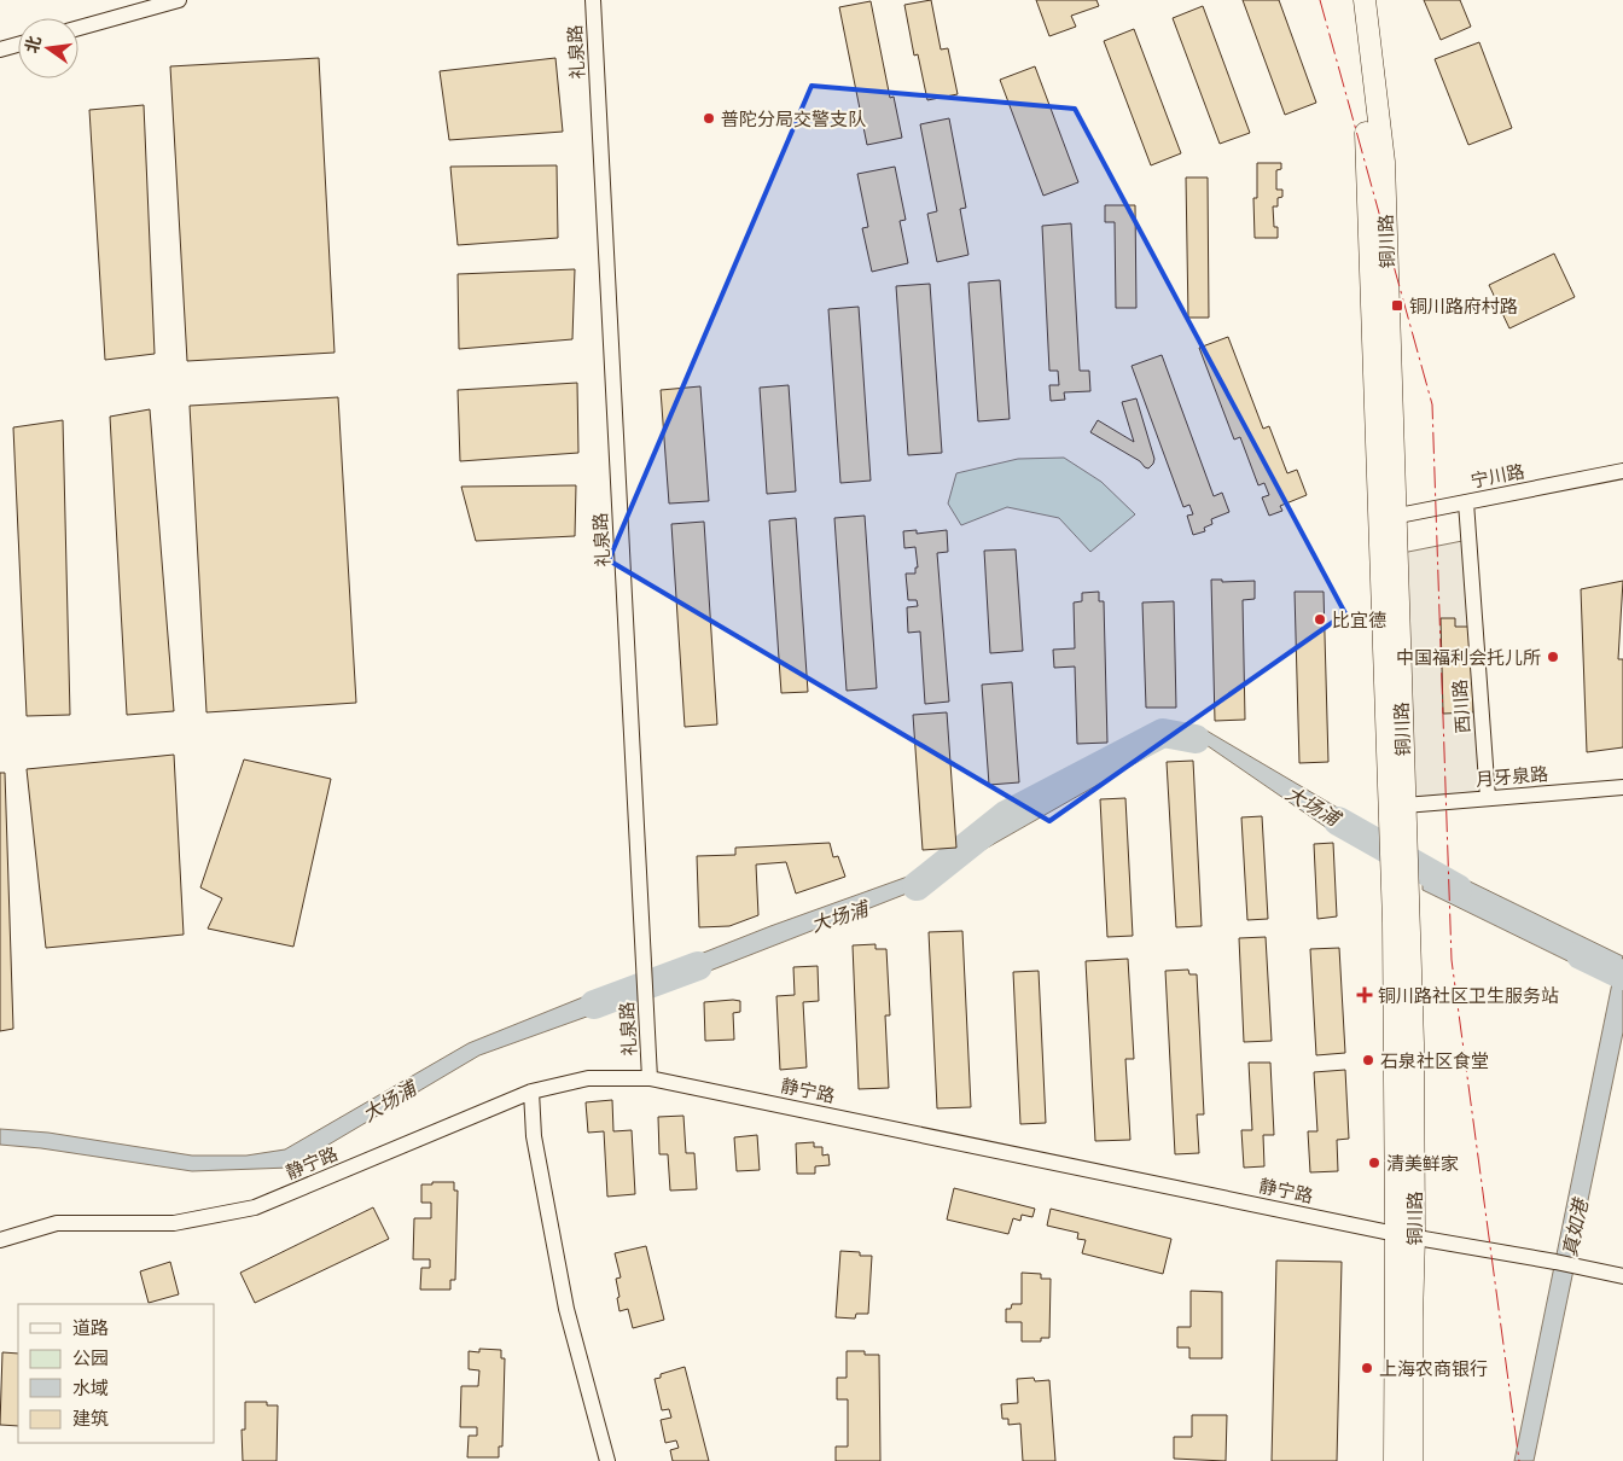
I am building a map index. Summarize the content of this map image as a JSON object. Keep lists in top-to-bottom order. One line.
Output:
{"streets":{"main road":["铜川路"],"street":["礼泉路","宁川路","西川路","月牙泉路","静宁路"]},"crossings":[["礼泉路","静宁路"],["铜川路","宁川路"],["铜川路","月牙泉路"],["铜川路","静宁路"],["宁川路","西川路"],["西川路","月牙泉路"]],"water":["大场浦","真如港"],"places":{"other":["普陀分局交警支队","比宜德","中国福利会托儿所","石泉社区食堂","清美鲜家","上海农商银行"],"transit":["铜川路府村路"],"health":["铜川路社区卫生服务站"]},"legend":["道路","公园","水域","建筑"],"north":"left"}
